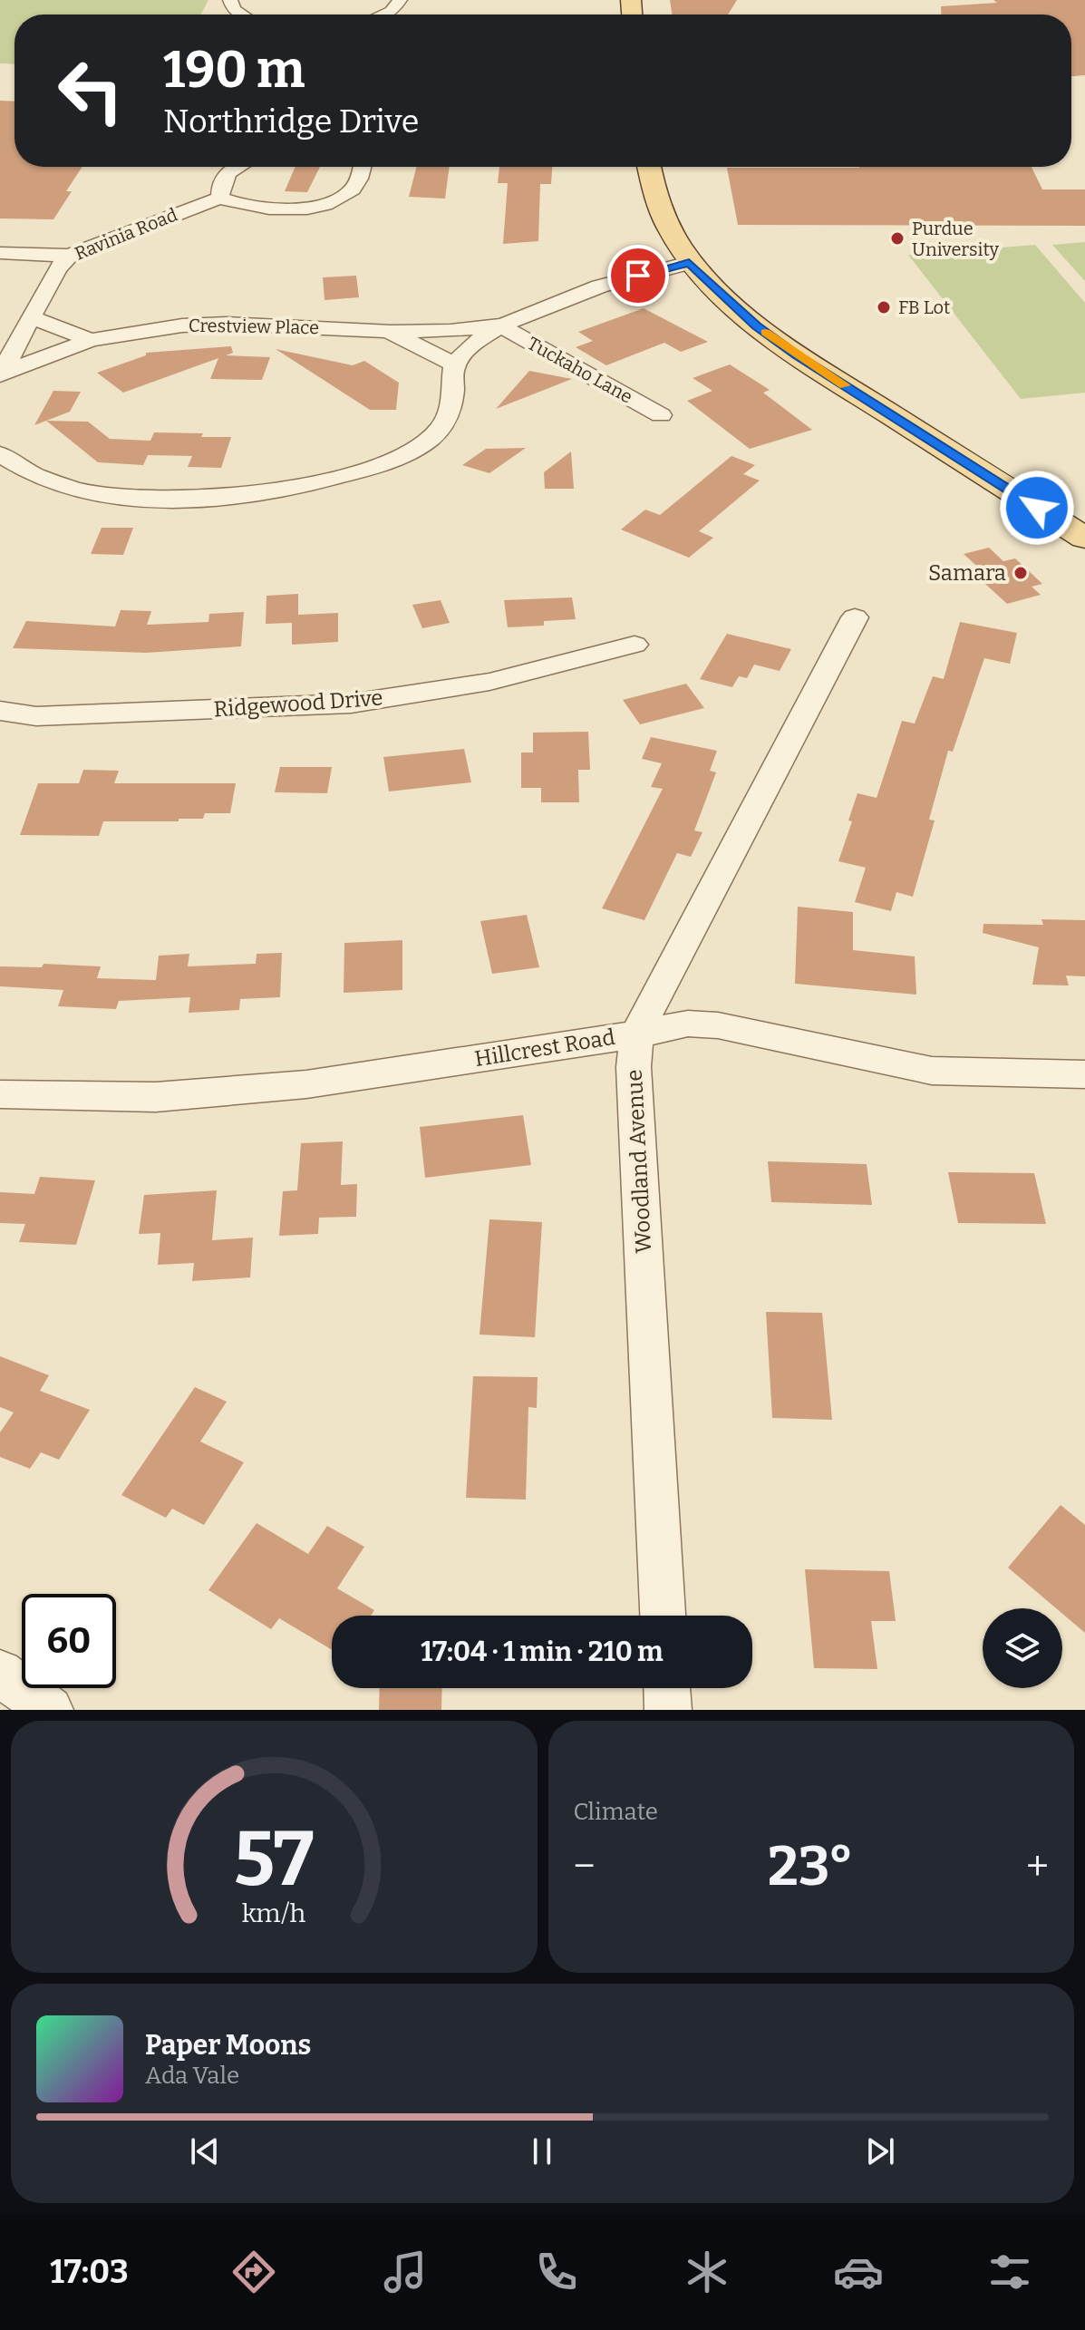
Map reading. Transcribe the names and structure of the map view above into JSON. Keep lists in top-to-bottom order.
{
  "streets": {
    "street": [
      "Ravinia Road",
      "Crestview Place",
      "Tuckaho Lane",
      "Ridgewood Drive",
      "Hillcrest Road",
      "Woodland Avenue"
    ]
  },
  "crossings": [
    ["Ravinia Road", "Crestview Place"],
    ["Hillcrest Road", "Woodland Avenue"]
  ],
  "places": ["Purdue University", "FB Lot", "Samara"],
  "page": {
    "turn": ["190 m", "Northridge Drive"],
    "limit": "60",
    "trip": "17:04 · 1 min · 210 m",
    "tile": "Climate",
    "heat": ["−", "23°", "+"],
    "song": ["Paper Moons", "Ada Vale"],
    "tabs": "17:03",
    "gauge": ["57", "km/h"]
  }
}
